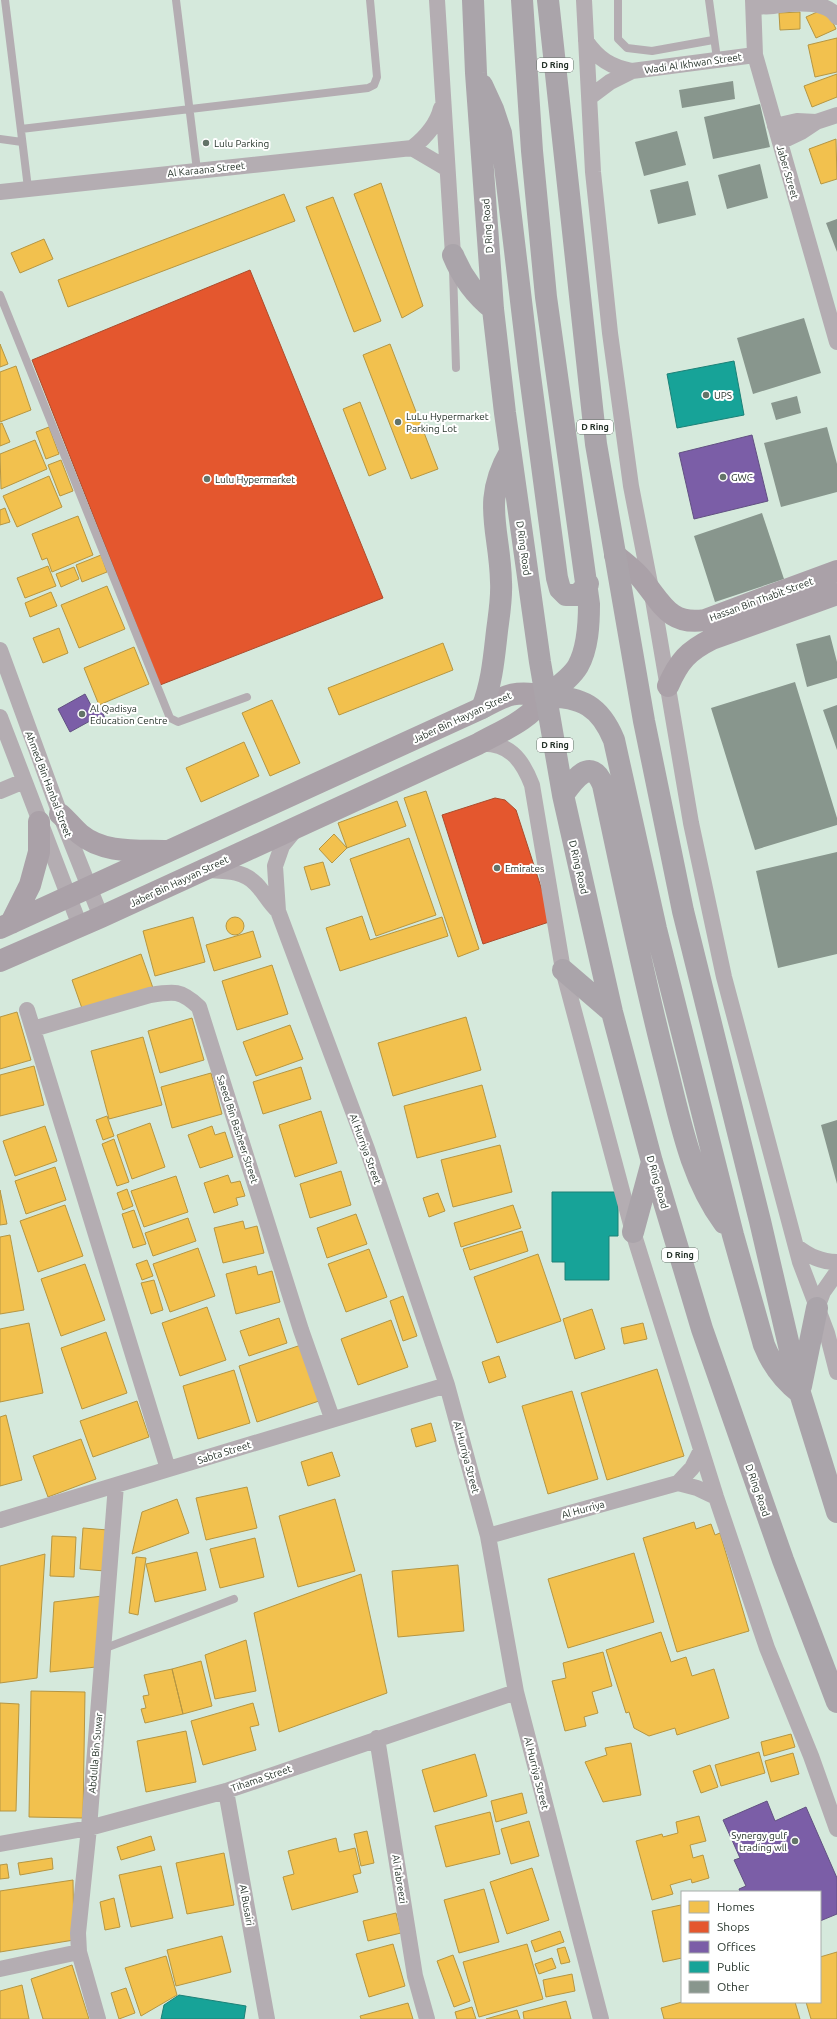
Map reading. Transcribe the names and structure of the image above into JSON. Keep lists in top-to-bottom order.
{
  "streets": {
    "main road": ["D Ring", "D Ring Road"],
    "street": [
      "Wadi Al Ikhwan Street",
      "Al Karaana Street",
      "Jaber Street",
      "Hassan Bin Thabit Street",
      "Jaber Bin Hayyan Street",
      "Ahmed Bin Hanbal Street",
      "Saeed Bin Basheer Street",
      "Al Hurriya Street",
      "Sabta Street",
      "Al Hurriya",
      "Abdulla Bin Suwar",
      "Tihama Street",
      "Al Tabreezi",
      "Al Busairi"
    ]
  },
  "crossings": [
    ["Wadi Al Ikhwan Street", "Jaber Street"],
    ["D Ring", "Hassan Bin Thabit Street"],
    ["D Ring Road", "Jaber Bin Hayyan Street"],
    ["Jaber Bin Hayyan Street", "Ahmed Bin Hanbal Street"],
    ["Jaber Bin Hayyan Street", "Al Hurriya Street"],
    ["Saeed Bin Basheer Street", "Sabta Street"],
    ["Al Hurriya Street", "Sabta Street"],
    ["Al Hurriya Street", "Al Hurriya"],
    ["Al Hurriya Street", "Tihama Street"],
    ["Sabta Street", "Abdulla Bin Suwar"],
    ["Abdulla Bin Suwar", "Tihama Street"],
    ["Tihama Street", "Al Tabreezi"],
    ["Tihama Street", "Al Busairi"]
  ],
  "places": [
    "Lulu Parking",
    "UPS",
    "LuLu Hypermarket Parking Lot",
    "GWC",
    "Lulu Hypermarket",
    "Al Qadisya Education Centre",
    "Emirates",
    "Synergy gulf trading wll"
  ],
  "legend": [
    "Homes",
    "Shops",
    "Offices",
    "Public",
    "Other"
  ]
}
